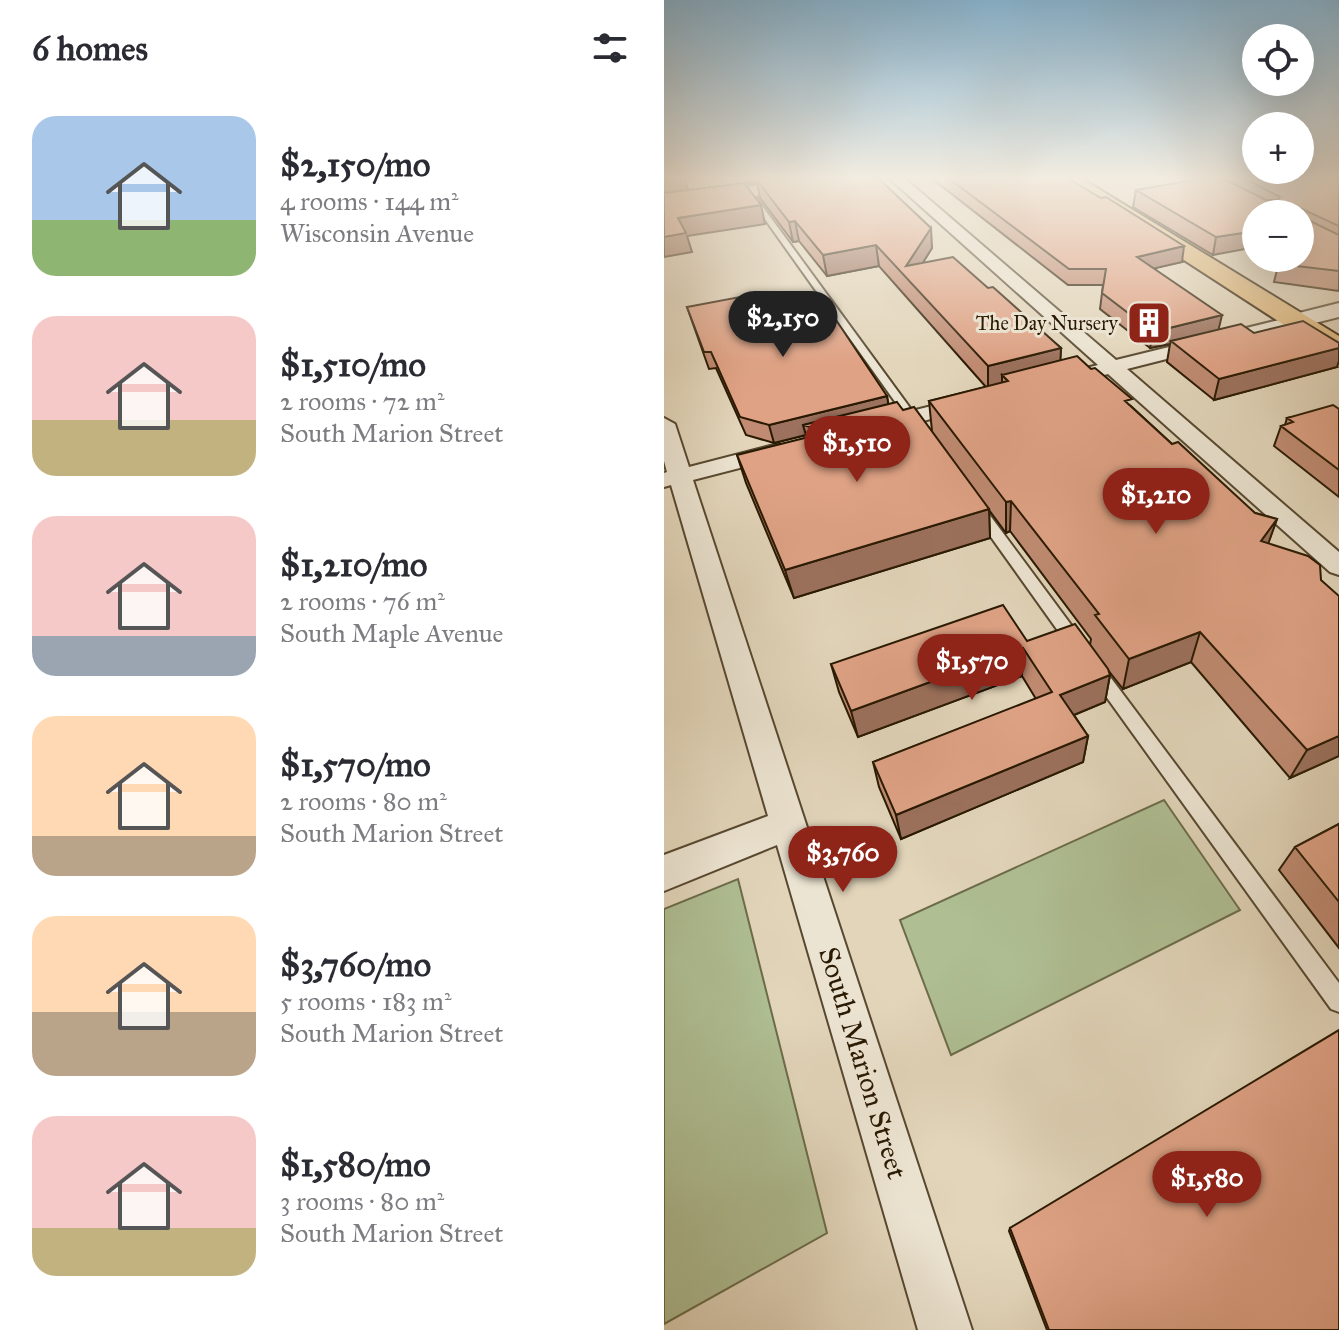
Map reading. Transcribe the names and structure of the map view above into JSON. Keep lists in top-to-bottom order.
{
  "streets": {
    "street": ["South Marion Street"]
  },
  "places": {
    "building": ["The Day Nursery"]
  },
  "page": {
    "heading": "6 homes",
    "map_buttons": ["+", "−"],
    "list": [
      {
        "name": "$2,150/mo",
        "note": "4 rooms · 144 m² · Wisconsin Avenue"
      },
      {
        "name": "$1,510/mo",
        "note": "2 rooms · 72 m² · South Marion Street"
      },
      {
        "name": "$1,210/mo",
        "note": "2 rooms · 76 m² · South Maple Avenue"
      },
      {
        "name": "$1,570/mo",
        "note": "2 rooms · 80 m² · South Marion Street"
      },
      {
        "name": "$3,760/mo",
        "note": "5 rooms · 183 m² · South Marion Street"
      },
      {
        "name": "$1,580/mo",
        "note": "3 rooms · 80 m² · South Marion Street"
      }
    ],
    "price": [
      "$2,150",
      "$1,510",
      "$1,210",
      "$1,570",
      "$3,760",
      "$1,580"
    ]
  }
}
